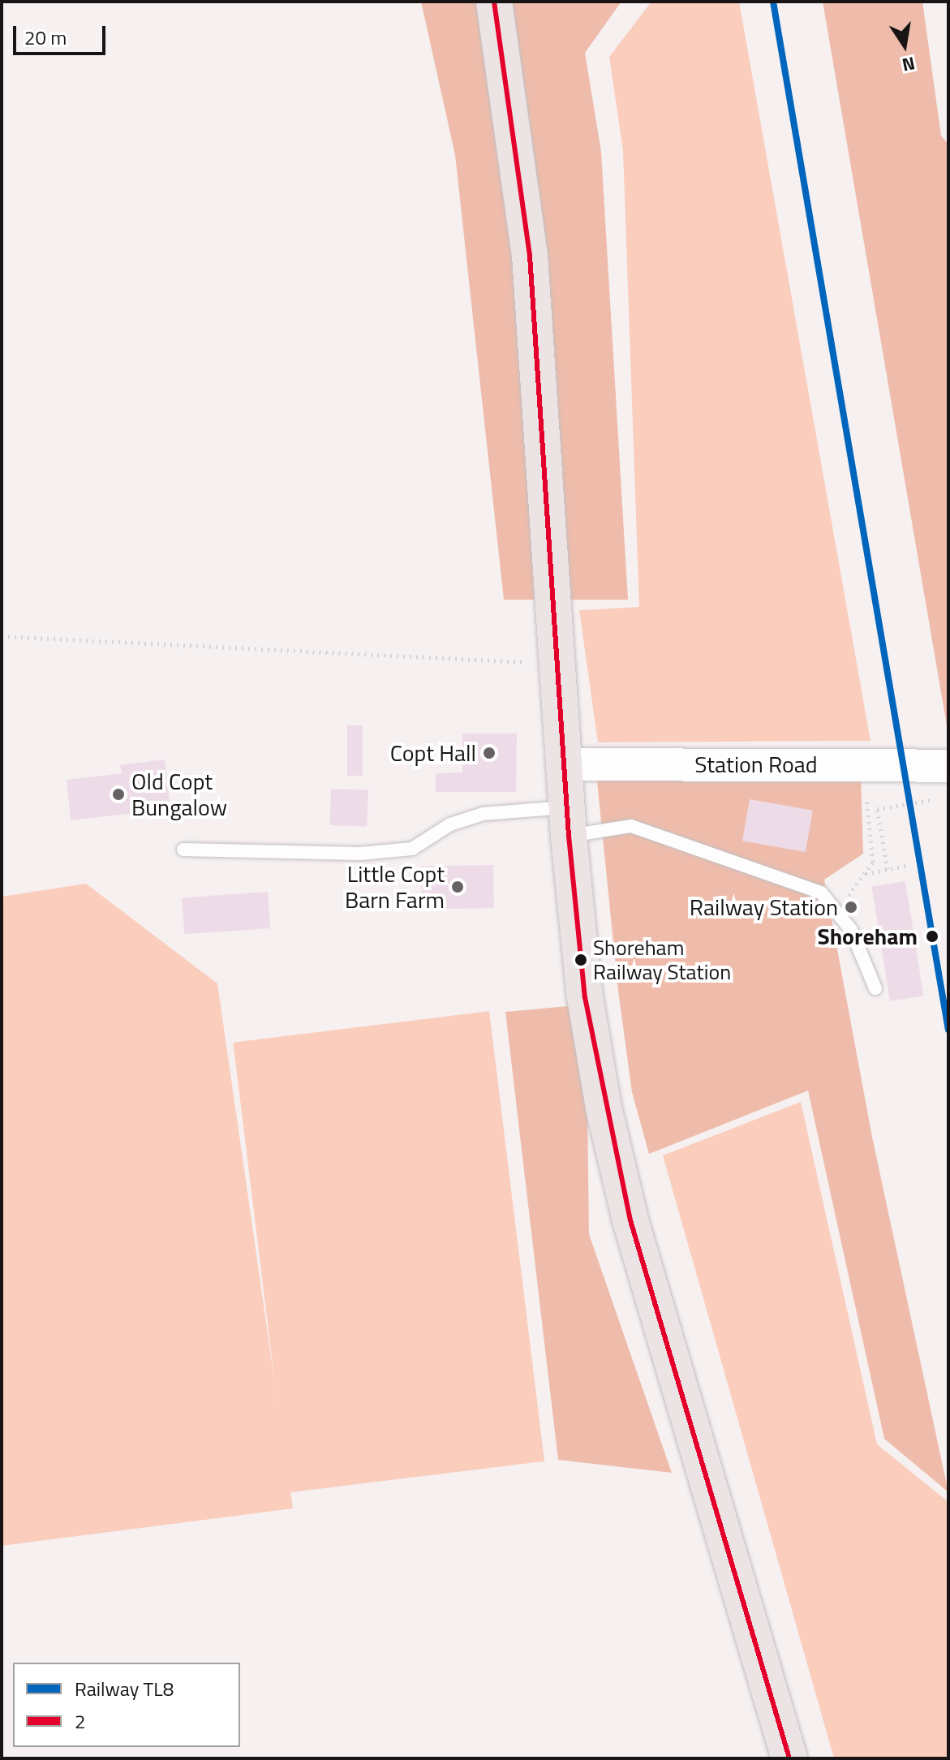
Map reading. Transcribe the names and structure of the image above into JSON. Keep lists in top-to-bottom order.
{
  "streets": {
    "street": ["Station Road"]
  },
  "places": [
    "Copt Hall",
    "Old Copt Bungalow",
    "Little Copt Barn Farm",
    "Railway Station",
    "Shoreham",
    "Shoreham Railway Station"
  ],
  "lines": ["rail line TL8", "transit line 2"],
  "legend": ["Railway TL8", "2"],
  "scale_bar": "20 m",
  "north": "bottom"
}
